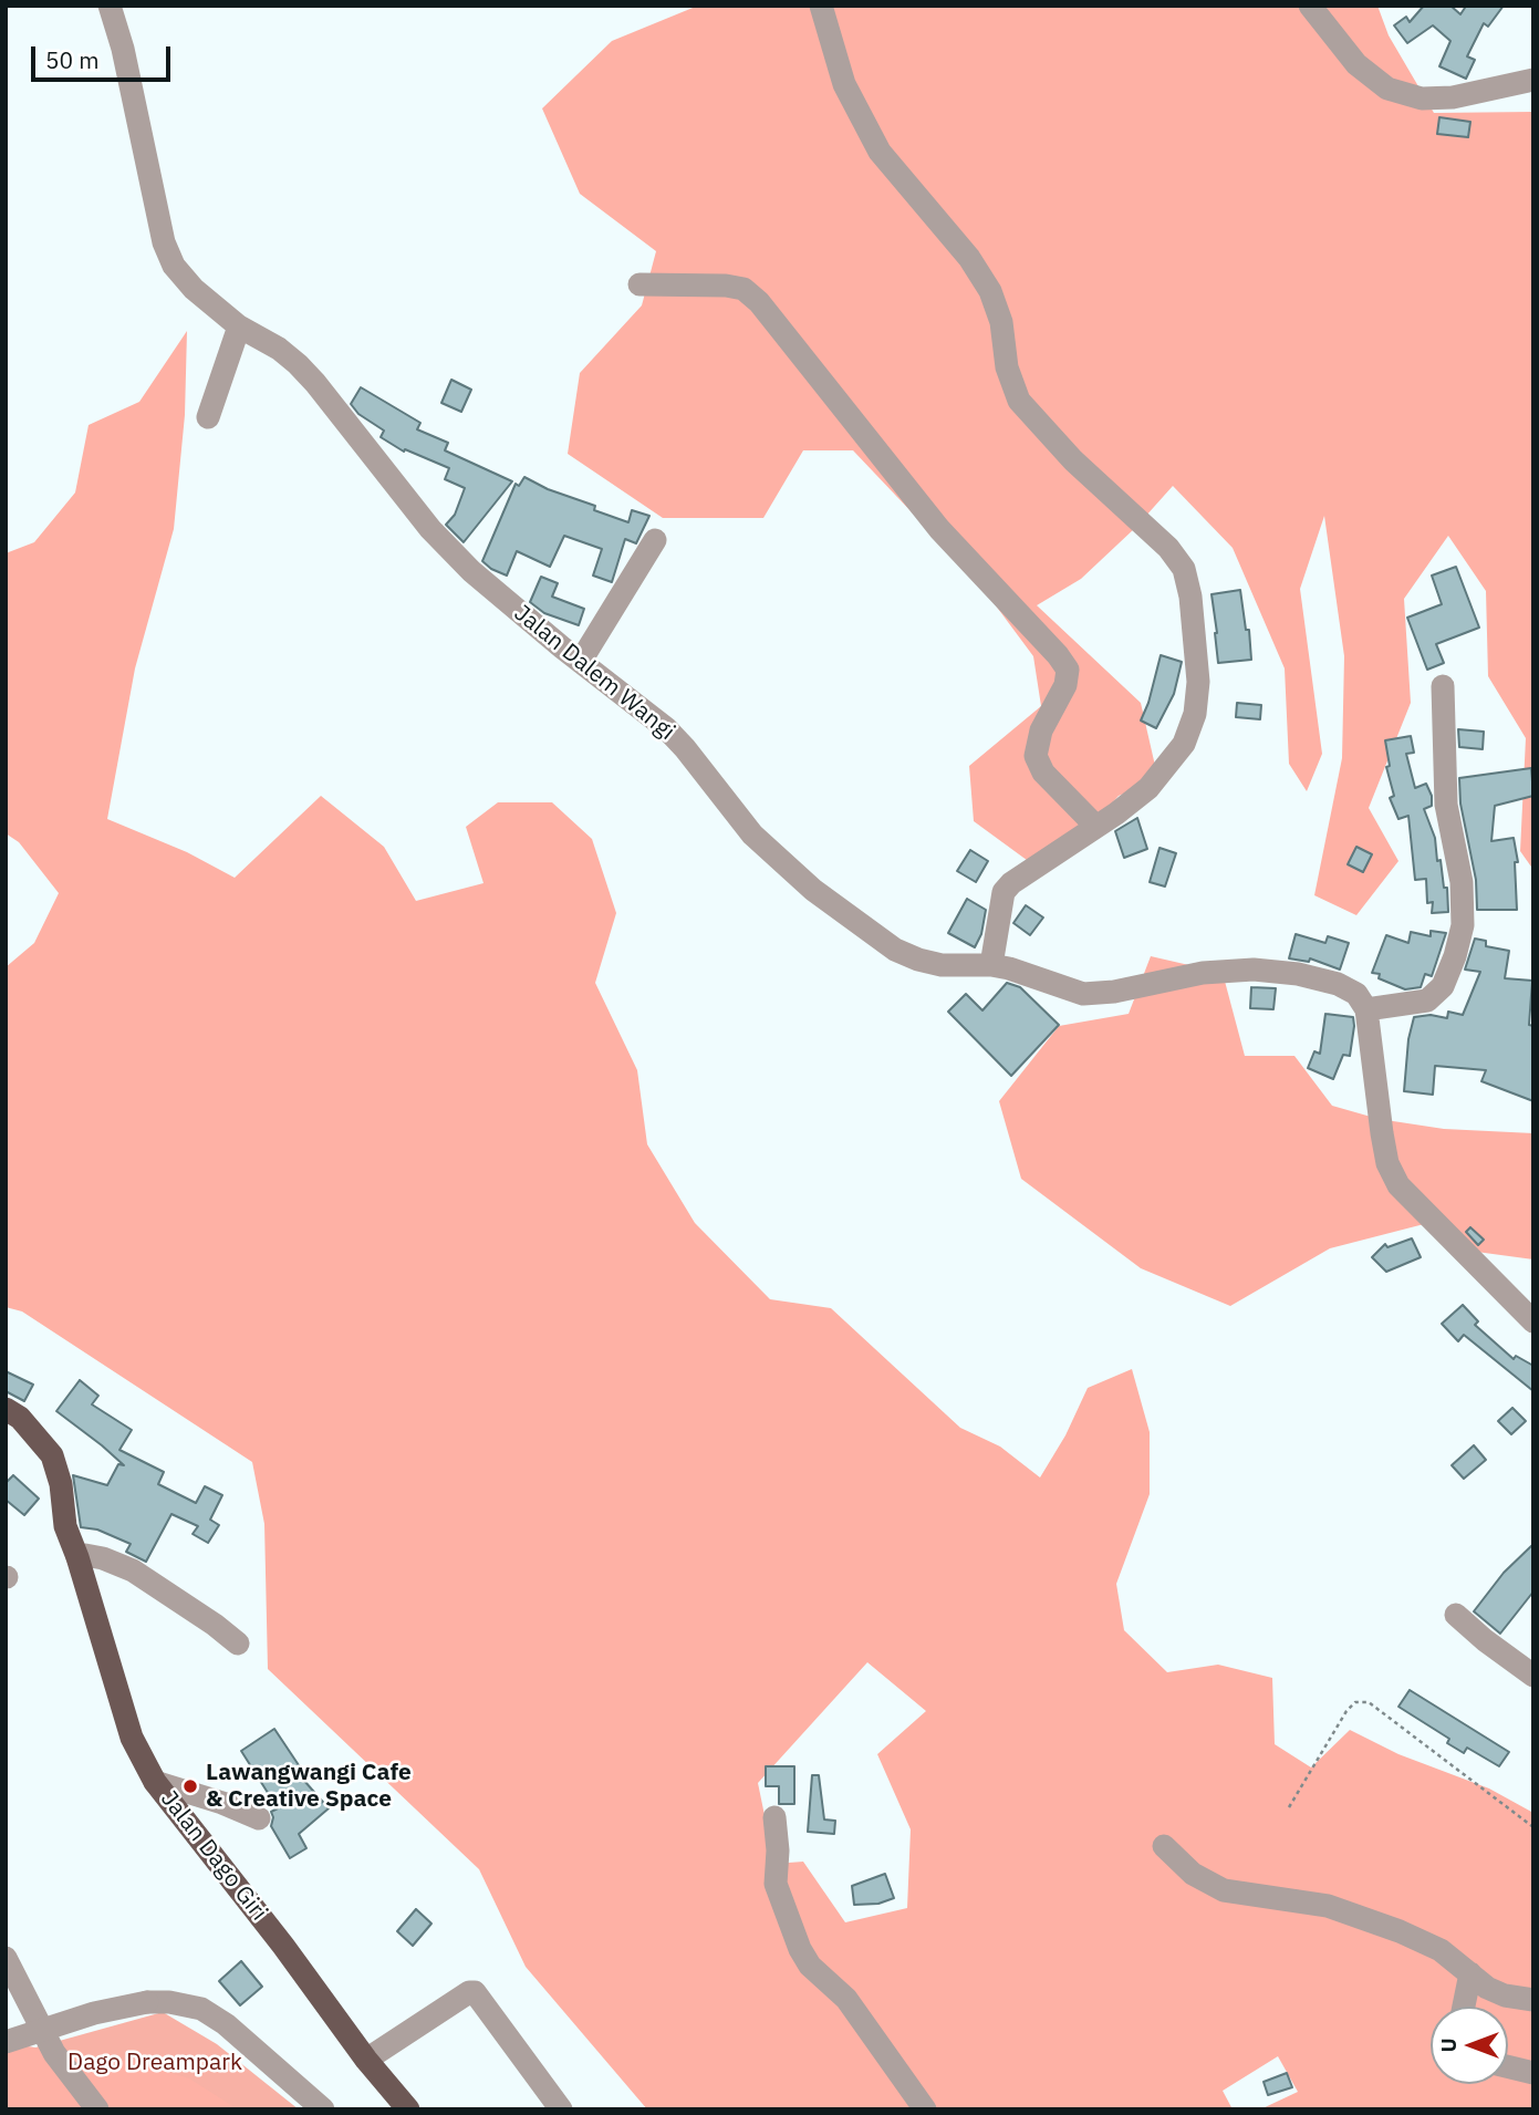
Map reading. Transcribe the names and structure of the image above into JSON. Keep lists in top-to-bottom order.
{
  "streets": {
    "main road": ["Jalan Dago Giri"],
    "street": ["Jalan Dalem Wangi"]
  },
  "parks": ["Dago Dreampark"],
  "places": ["Lawangwangi Cafe & Creative Space"],
  "scale_bar": "50 m",
  "north": "left"
}
